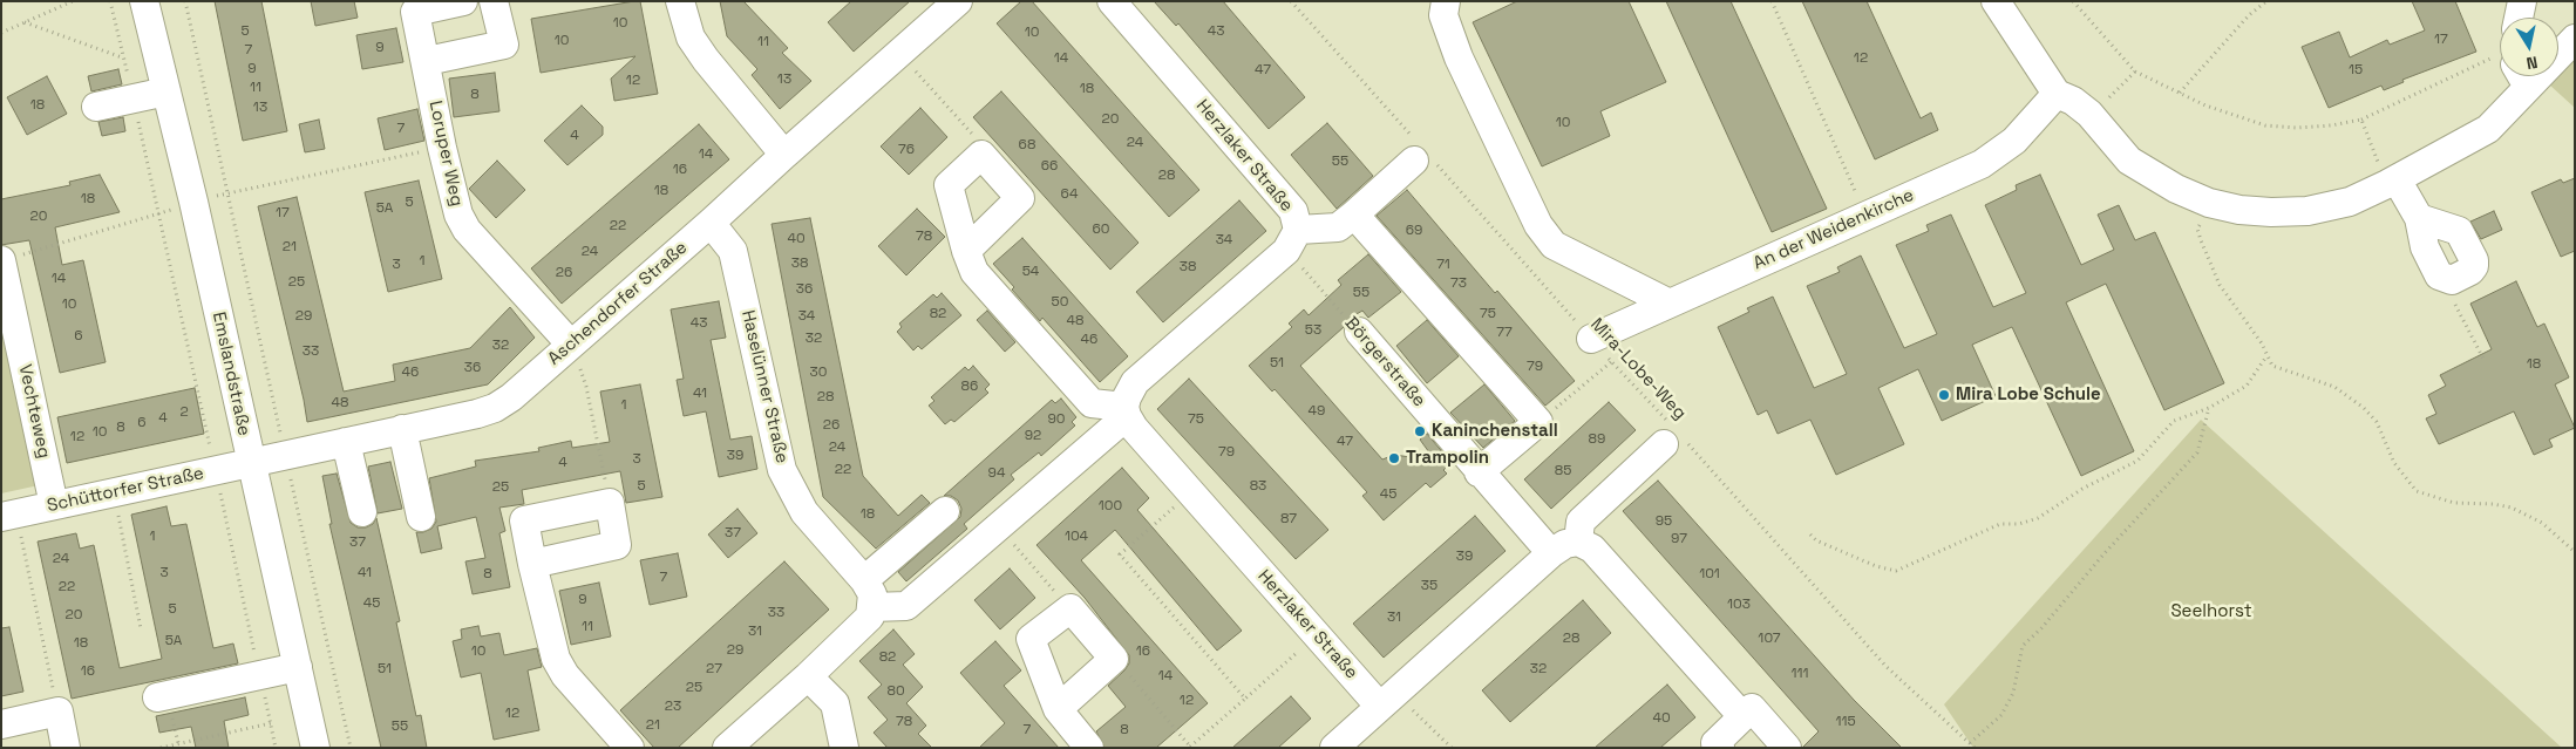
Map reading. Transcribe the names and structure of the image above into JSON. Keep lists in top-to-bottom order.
{
  "streets": {
    "street": [
      "Loruper Weg",
      "Herzlaker Straße",
      "An der Weidenkirche",
      "Aschendorfer Straße",
      "Börgerstraße",
      "Emslandstraße",
      "Haselünner Straße",
      "Vechteweg",
      "Schüttorfer Straße"
    ],
    "path": ["Mira-Lobe-Weg"]
  },
  "crossings": [
    ["Loruper Weg", "Aschendorfer Straße"],
    ["Herzlaker Straße", "Börgerstraße"],
    ["An der Weidenkirche", "Mira-Lobe-Weg"],
    ["Aschendorfer Straße", "Emslandstraße"],
    ["Aschendorfer Straße", "Haselünner Straße"],
    ["Aschendorfer Straße", "Schüttorfer Straße"],
    ["Emslandstraße", "Schüttorfer Straße"],
    ["Vechteweg", "Schüttorfer Straße"]
  ],
  "parks": ["Seelhorst"],
  "places": ["Mira Lobe Schule", "Kaninchenstall", "Trampolin"],
  "house_numbers": [
    "10",
    "5",
    "43",
    "10",
    "17",
    "10",
    "11",
    "9",
    "7",
    "14",
    "12",
    "9",
    "47",
    "15",
    "13",
    "12",
    "11",
    "18",
    "8",
    "18",
    "13",
    "20",
    "10",
    "7",
    "4",
    "24",
    "68",
    "76",
    "14",
    "55",
    "66",
    "16",
    "28",
    "18",
    "64",
    "18",
    "5",
    "5A",
    "17",
    "20",
    "22",
    "60",
    "69",
    "78",
    "40",
    "34",
    "21",
    "24",
    "1",
    "38",
    "3",
    "71",
    "38",
    "54",
    "26",
    "14",
    "25",
    "73",
    "36",
    "55",
    "50",
    "10",
    "82",
    "75",
    "29",
    "34",
    "48",
    "43",
    "53",
    "77",
    "6",
    "32",
    "46",
    "32",
    "33",
    "51",
    "18",
    "79",
    "36",
    "46",
    "30",
    "86",
    "41",
    "28",
    "48",
    "1",
    "49",
    "2",
    "4",
    "90",
    "75",
    "6",
    "26",
    "8",
    "10",
    "92",
    "12",
    "89",
    "47",
    "24",
    "79",
    "39",
    "3",
    "4",
    "22",
    "85",
    "94",
    "5",
    "83",
    "25",
    "45",
    "100",
    "18",
    "87",
    "95",
    "37",
    "1",
    "104",
    "97",
    "37",
    "39",
    "24",
    "3",
    "41",
    "8",
    "101",
    "7",
    "35",
    "22",
    "9",
    "45",
    "103",
    "5",
    "33",
    "20",
    "31",
    "11",
    "31",
    "28",
    "107",
    "5A",
    "18",
    "29",
    "10",
    "16",
    "82",
    "51",
    "27",
    "32",
    "16",
    "111",
    "14",
    "25",
    "80",
    "12",
    "23",
    "12",
    "40",
    "78",
    "115",
    "21",
    "55",
    "7",
    "8"
  ],
  "north": "bottom"
}
